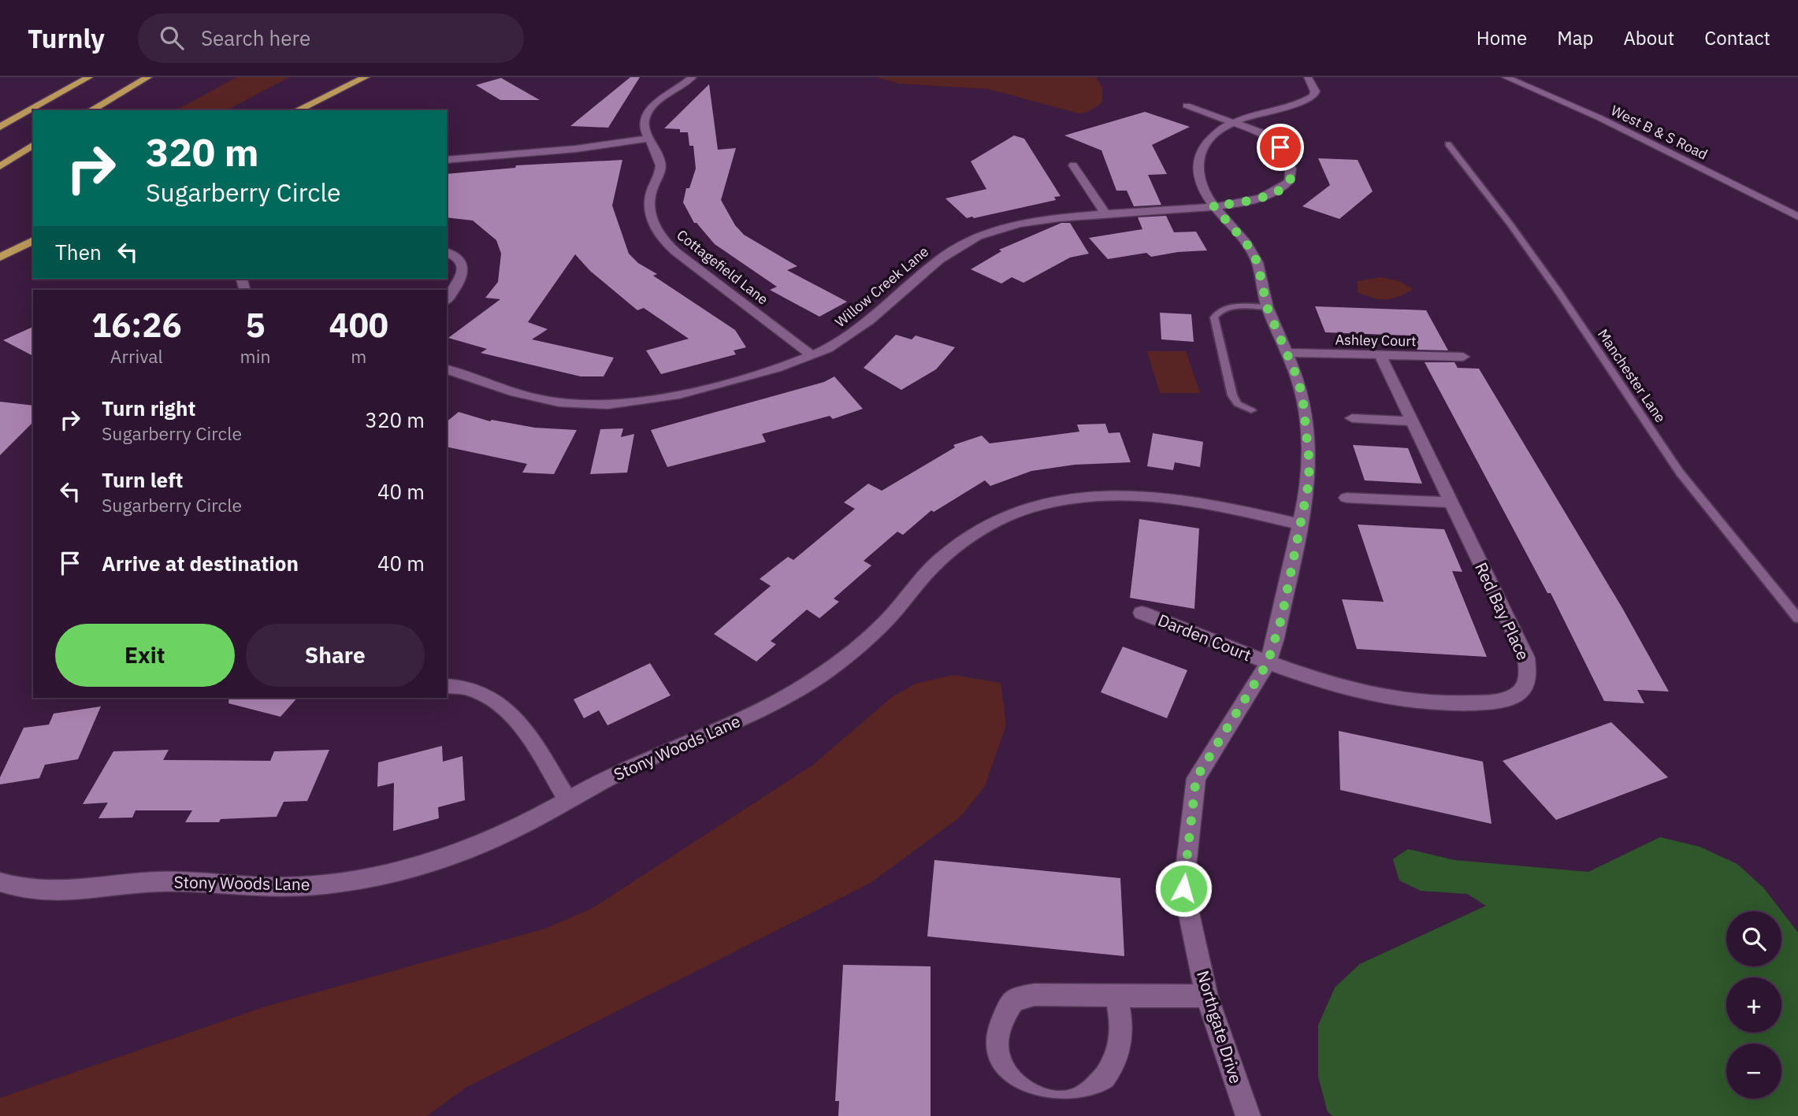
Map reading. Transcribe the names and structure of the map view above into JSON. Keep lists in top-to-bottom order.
{
  "streets": {
    "street": [
      "West B & S Road",
      "Cottagefield Lane",
      "Willow Creek Lane",
      "Ashley Court",
      "Red Bay Place",
      "Darden Court",
      "Stony Woods Lane",
      "Northgate Drive"
    ],
    "lane": ["Manchester Lane"]
  },
  "crossings": [
    ["Cottagefield Lane", "Willow Creek Lane"],
    ["Willow Creek Lane", "Northgate Drive"],
    ["Ashley Court", "Red Bay Place"],
    ["Ashley Court", "Northgate Drive"],
    ["Red Bay Place", "Darden Court"],
    ["Red Bay Place", "Northgate Drive"],
    ["Darden Court", "Northgate Drive"],
    ["Stony Woods Lane", "Northgate Drive"]
  ],
  "page": {
    "header": "Turnly",
    "search": "Search here",
    "nav": [
      "Home",
      "Map",
      "About",
      "Contact"
    ],
    "turn": ["320 m", "Sugarberry Circle"],
    "then": "Then",
    "eta": [
      "16:26",
      "Arrival",
      "5",
      "min",
      "400",
      "m"
    ],
    "list": [
      {
        "name": "Turn right",
        "note": "Sugarberry Circle",
        "value": "320 m"
      },
      {
        "name": "Turn left",
        "note": "Sugarberry Circle",
        "value": "40 m"
      },
      {
        "name": "Arrive at destination",
        "value": "40 m"
      }
    ],
    "buttons": ["Exit", "Share"],
    "map_buttons": ["+", "−"]
  }
}
